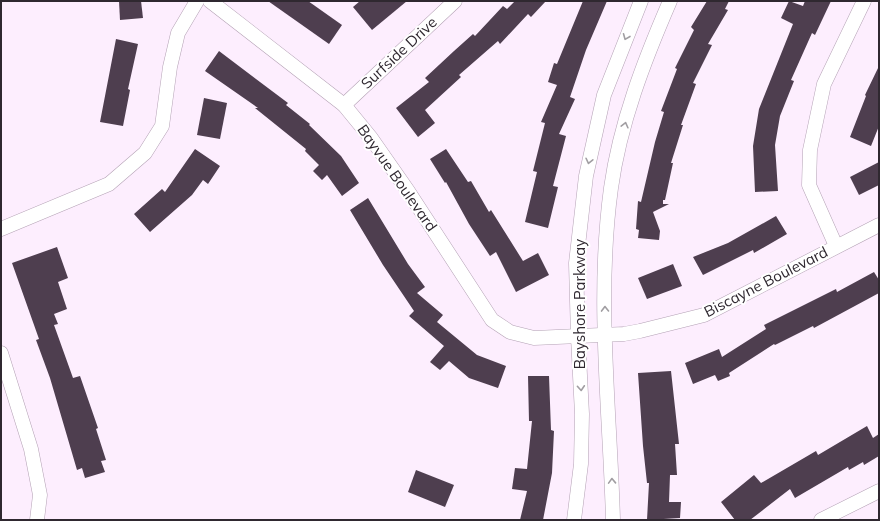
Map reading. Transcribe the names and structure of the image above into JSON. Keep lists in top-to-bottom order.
{
  "streets": {
    "street": [
      "Surfside Drive",
      "Bayvue Boulevard",
      "Biscayne Boulevard",
      "Bayshore Parkway"
    ]
  },
  "crossings": [
    ["Surfside Drive", "Bayvue Boulevard"],
    ["Bayvue Boulevard", "Biscayne Boulevard"],
    ["Bayvue Boulevard", "Bayshore Parkway"],
    ["Biscayne Boulevard", "Bayshore Parkway"]
  ]
}
